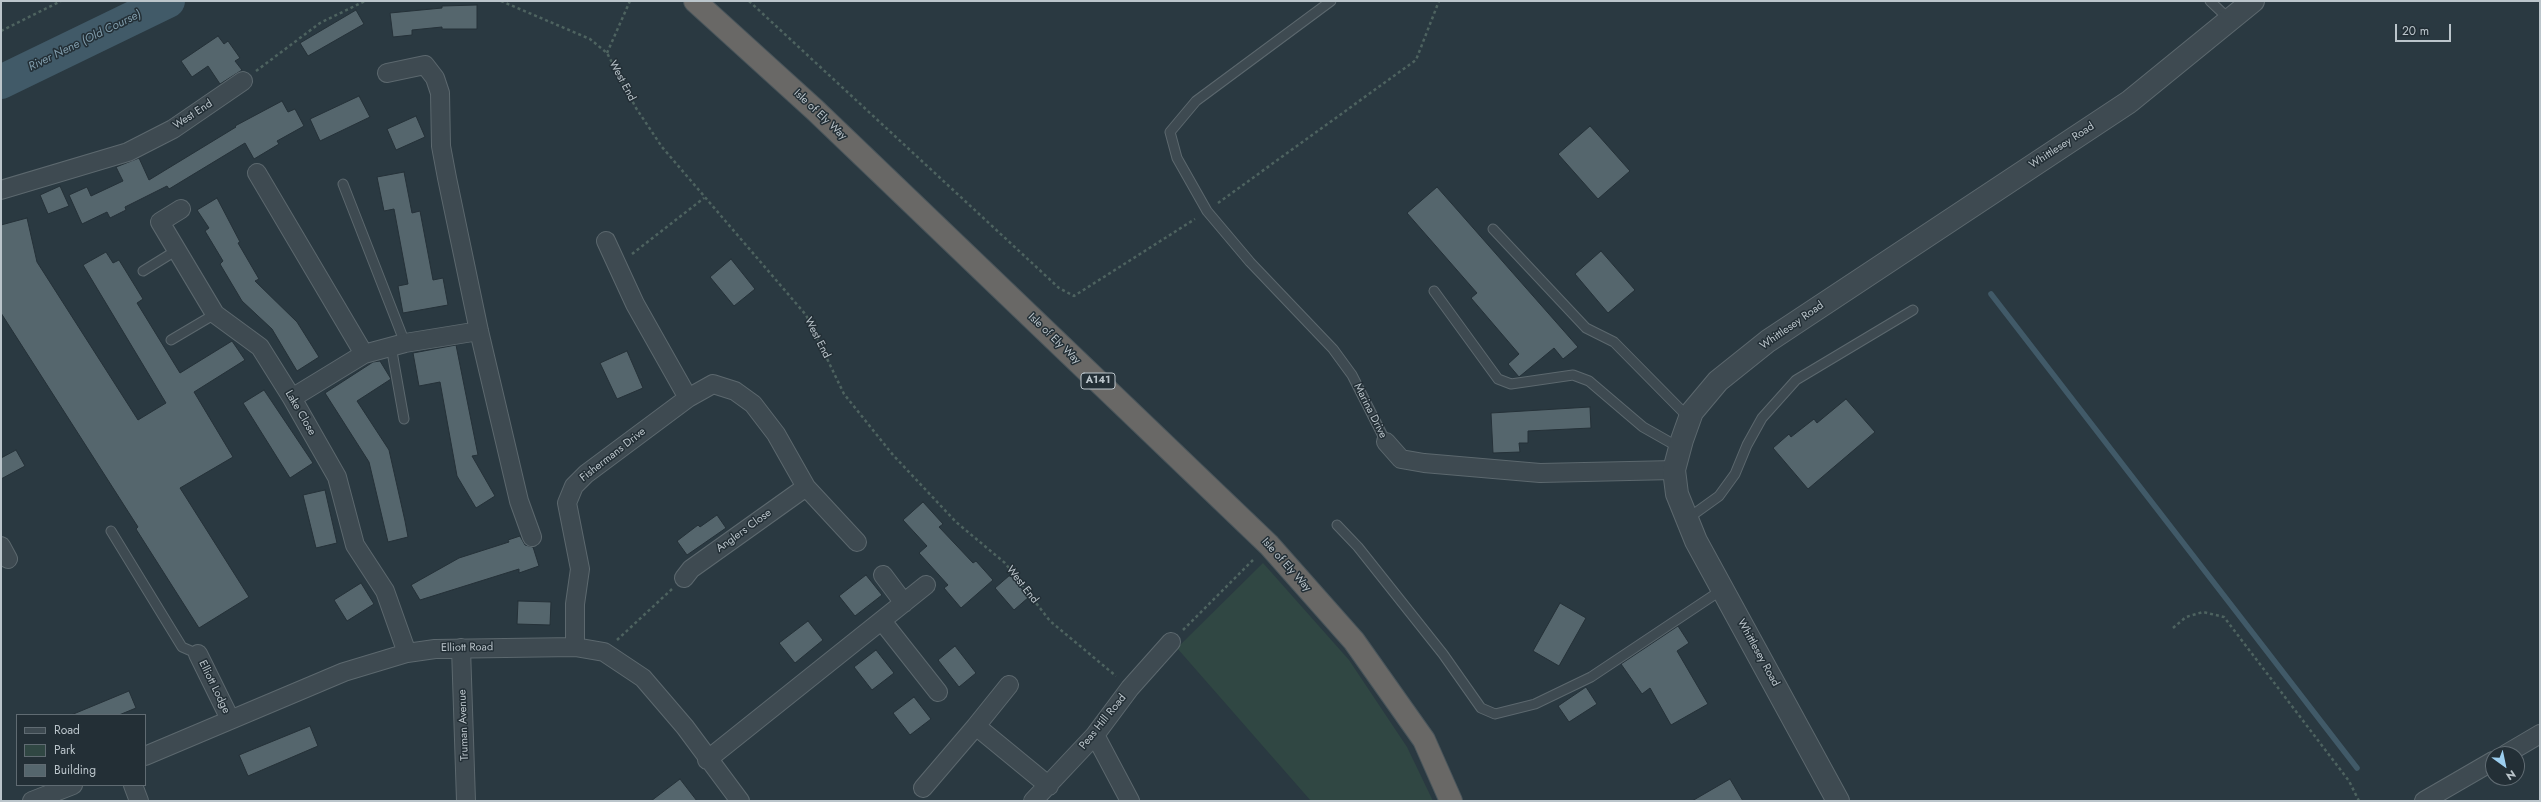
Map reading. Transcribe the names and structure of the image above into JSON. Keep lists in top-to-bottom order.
{
  "streets": {
    "highway": ["Isle of Ely Way", "A141"],
    "street": [
      "West End",
      "Whittlesey Road",
      "Marina Drive",
      "Lake Close",
      "Fishermans Drive",
      "Anglers Close",
      "Elliott Road",
      "Elliott Lodge",
      "Peas Hill Road",
      "Truman Avenue"
    ]
  },
  "crossings": [
    ["West End", "Peas Hill Road"],
    ["Whittlesey Road", "Marina Drive"],
    ["Lake Close", "Elliott Road"],
    ["Fishermans Drive", "Anglers Close"],
    ["Fishermans Drive", "Elliott Road"],
    ["Elliott Road", "Elliott Lodge"],
    ["Elliott Road", "Truman Avenue"]
  ],
  "water": ["River Nene (Old Course)"],
  "legend": ["Road", "Park", "Building"],
  "scale_bar": "20 m",
  "north": "bottom right"
}
